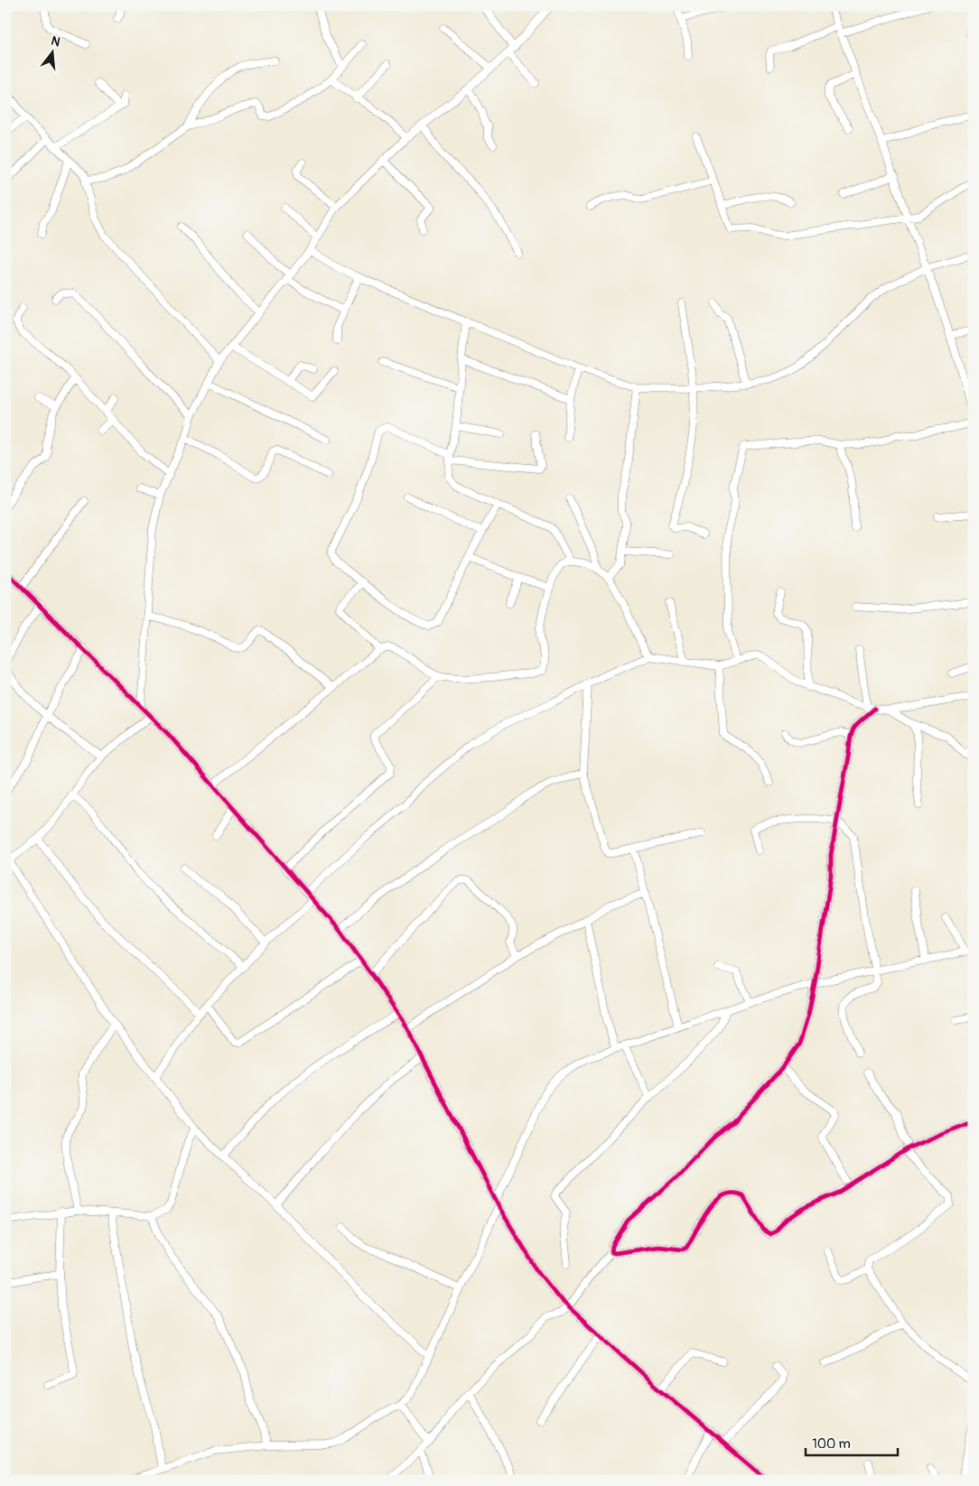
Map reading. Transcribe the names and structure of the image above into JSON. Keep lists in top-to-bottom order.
{
  "scale_bar": "100 m",
  "north": "top"
}
